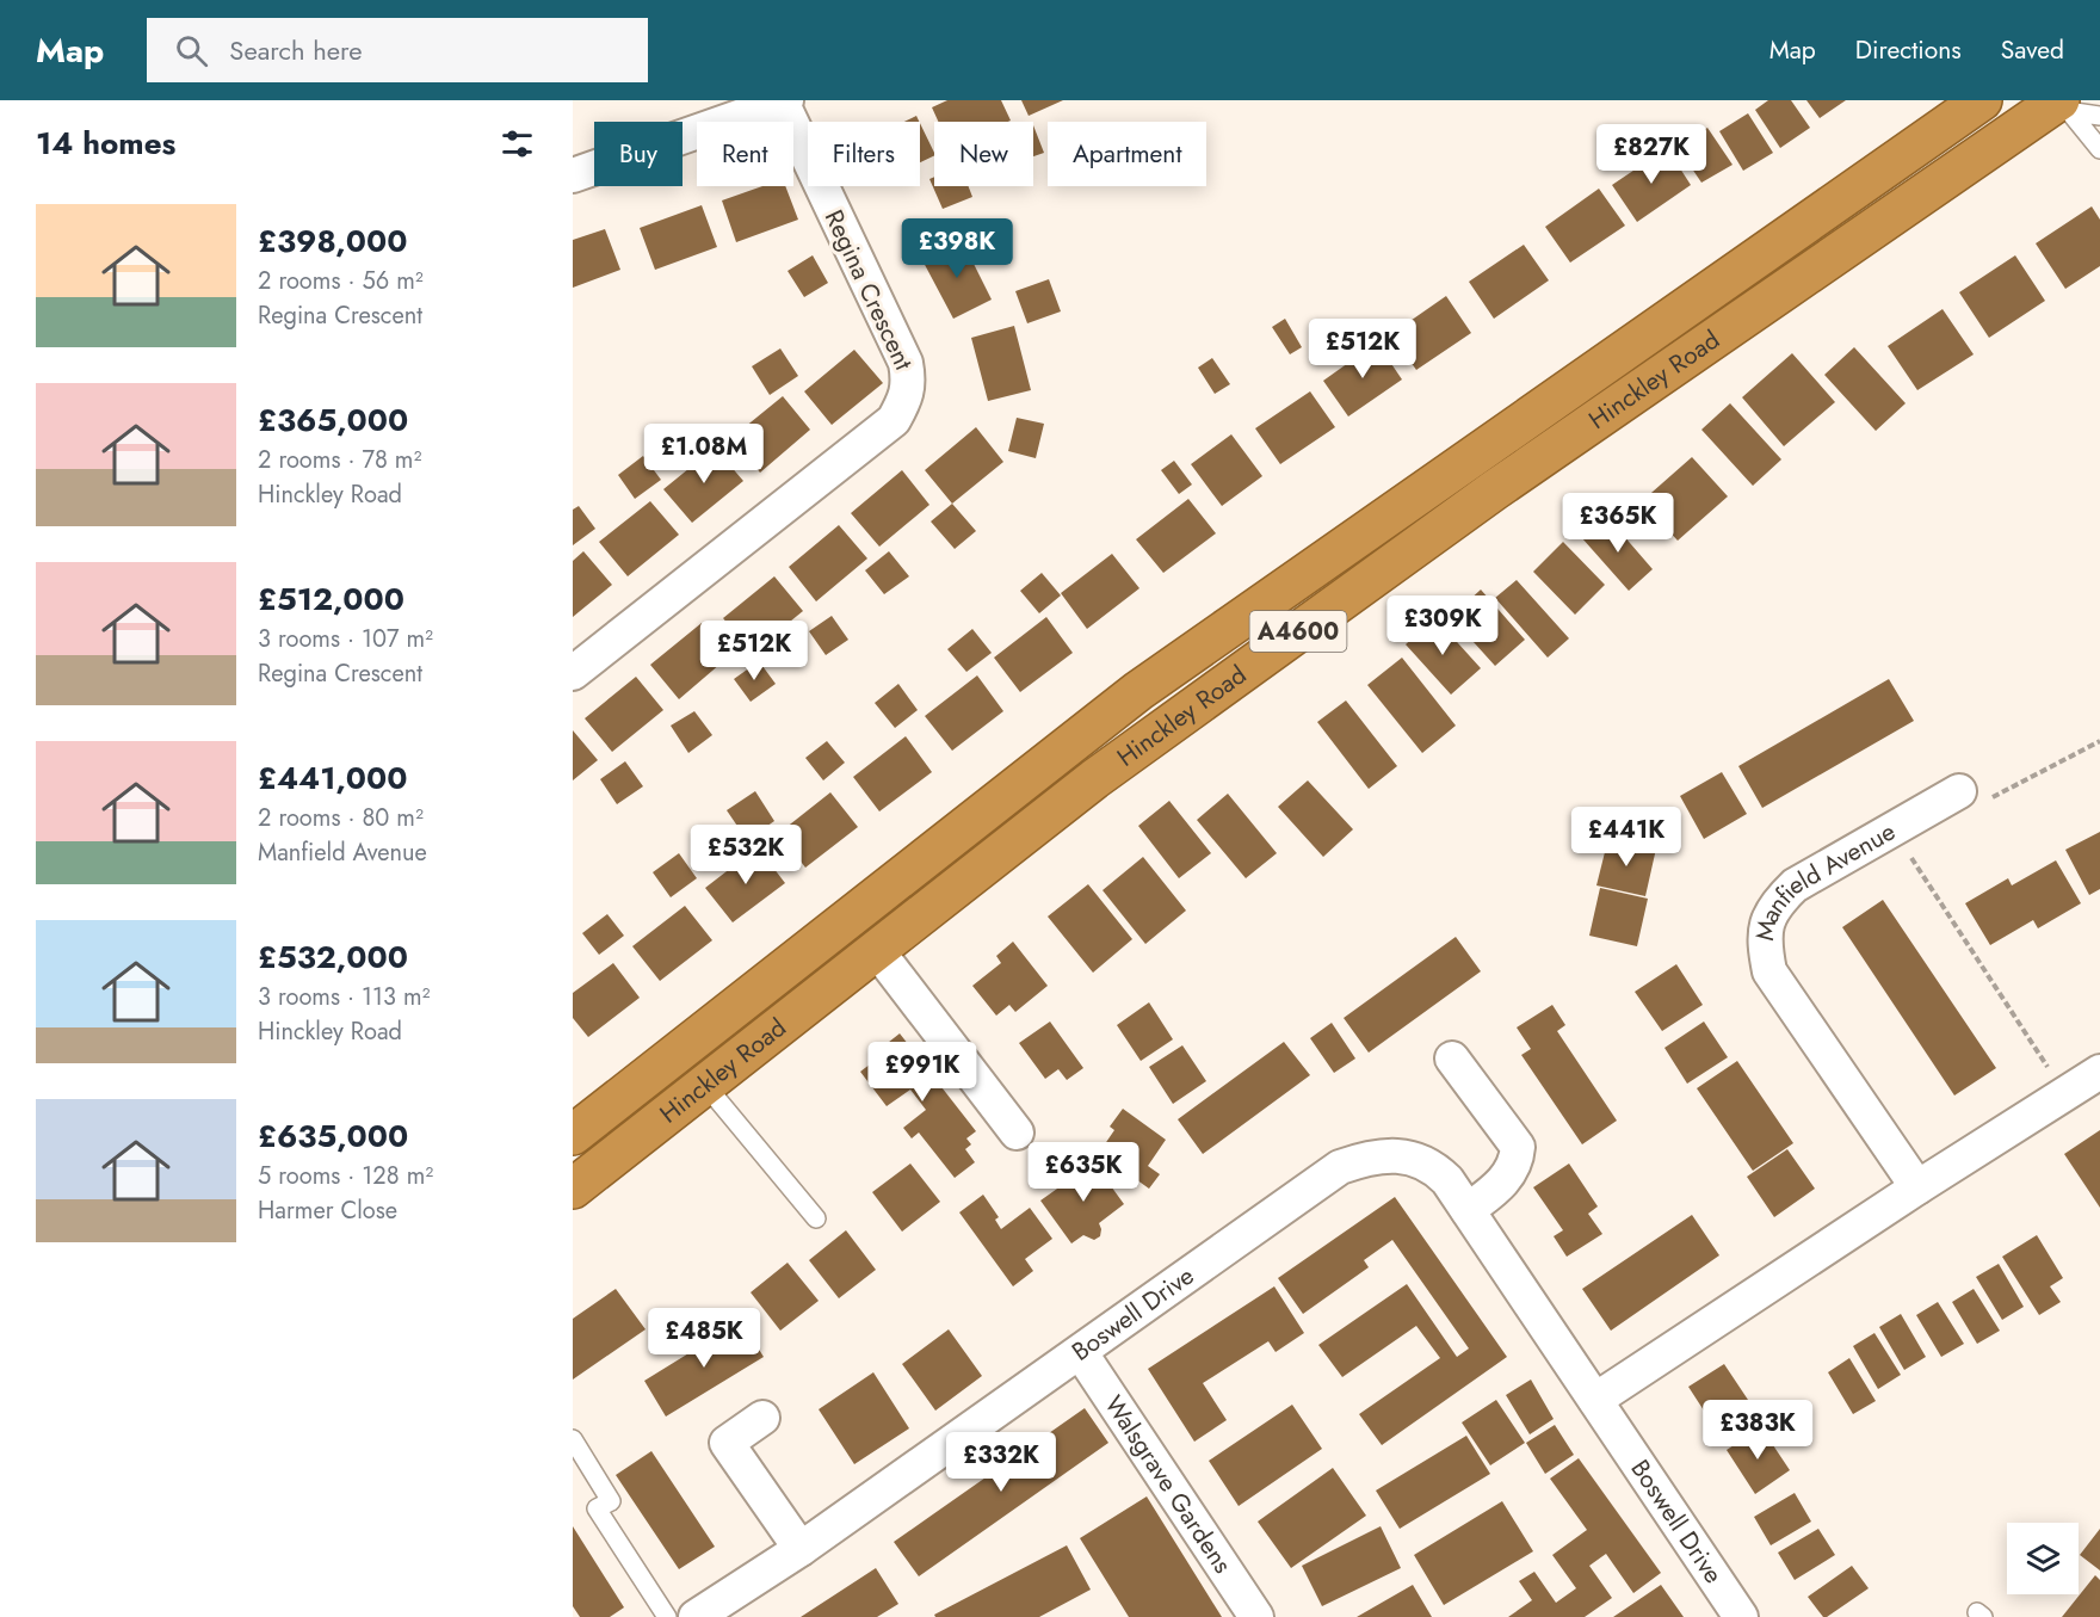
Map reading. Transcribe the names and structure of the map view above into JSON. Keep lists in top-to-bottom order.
{
  "streets": {
    "highway": ["Hinckley Road", "A4600"],
    "street": [
      "Regina Crescent",
      "Manfield Avenue",
      "Boswell Drive",
      "Walsgrave Gardens"
    ]
  },
  "crossings": [
    ["Boswell Drive", "Walsgrave Gardens"]
  ],
  "page": {
    "header": "Map",
    "search": "Search here",
    "nav": ["Map", "Directions", "Saved"],
    "heading": "14 homes",
    "chip": [
      "Buy",
      "Rent",
      "Filters",
      "New",
      "Apartment"
    ],
    "price": [
      "£827K",
      "£398K",
      "£512K",
      "£1.08M",
      "£365K",
      "£309K",
      "£512K",
      "£441K",
      "£532K",
      "£991K",
      "£635K",
      "£485K",
      "£383K",
      "£332K"
    ],
    "list": [
      {
        "name": "£398,000",
        "note": "2 rooms · 56 m² · Regina Crescent"
      },
      {
        "name": "£365,000",
        "note": "2 rooms · 78 m² · Hinckley Road"
      },
      {
        "name": "£512,000",
        "note": "3 rooms · 107 m² · Regina Crescent"
      },
      {
        "name": "£441,000",
        "note": "2 rooms · 80 m² · Manfield Avenue"
      },
      {
        "name": "£532,000",
        "note": "3 rooms · 113 m² · Hinckley Road"
      },
      {
        "name": "£635,000",
        "note": "5 rooms · 128 m² · Harmer Close"
      }
    ]
  }
}
